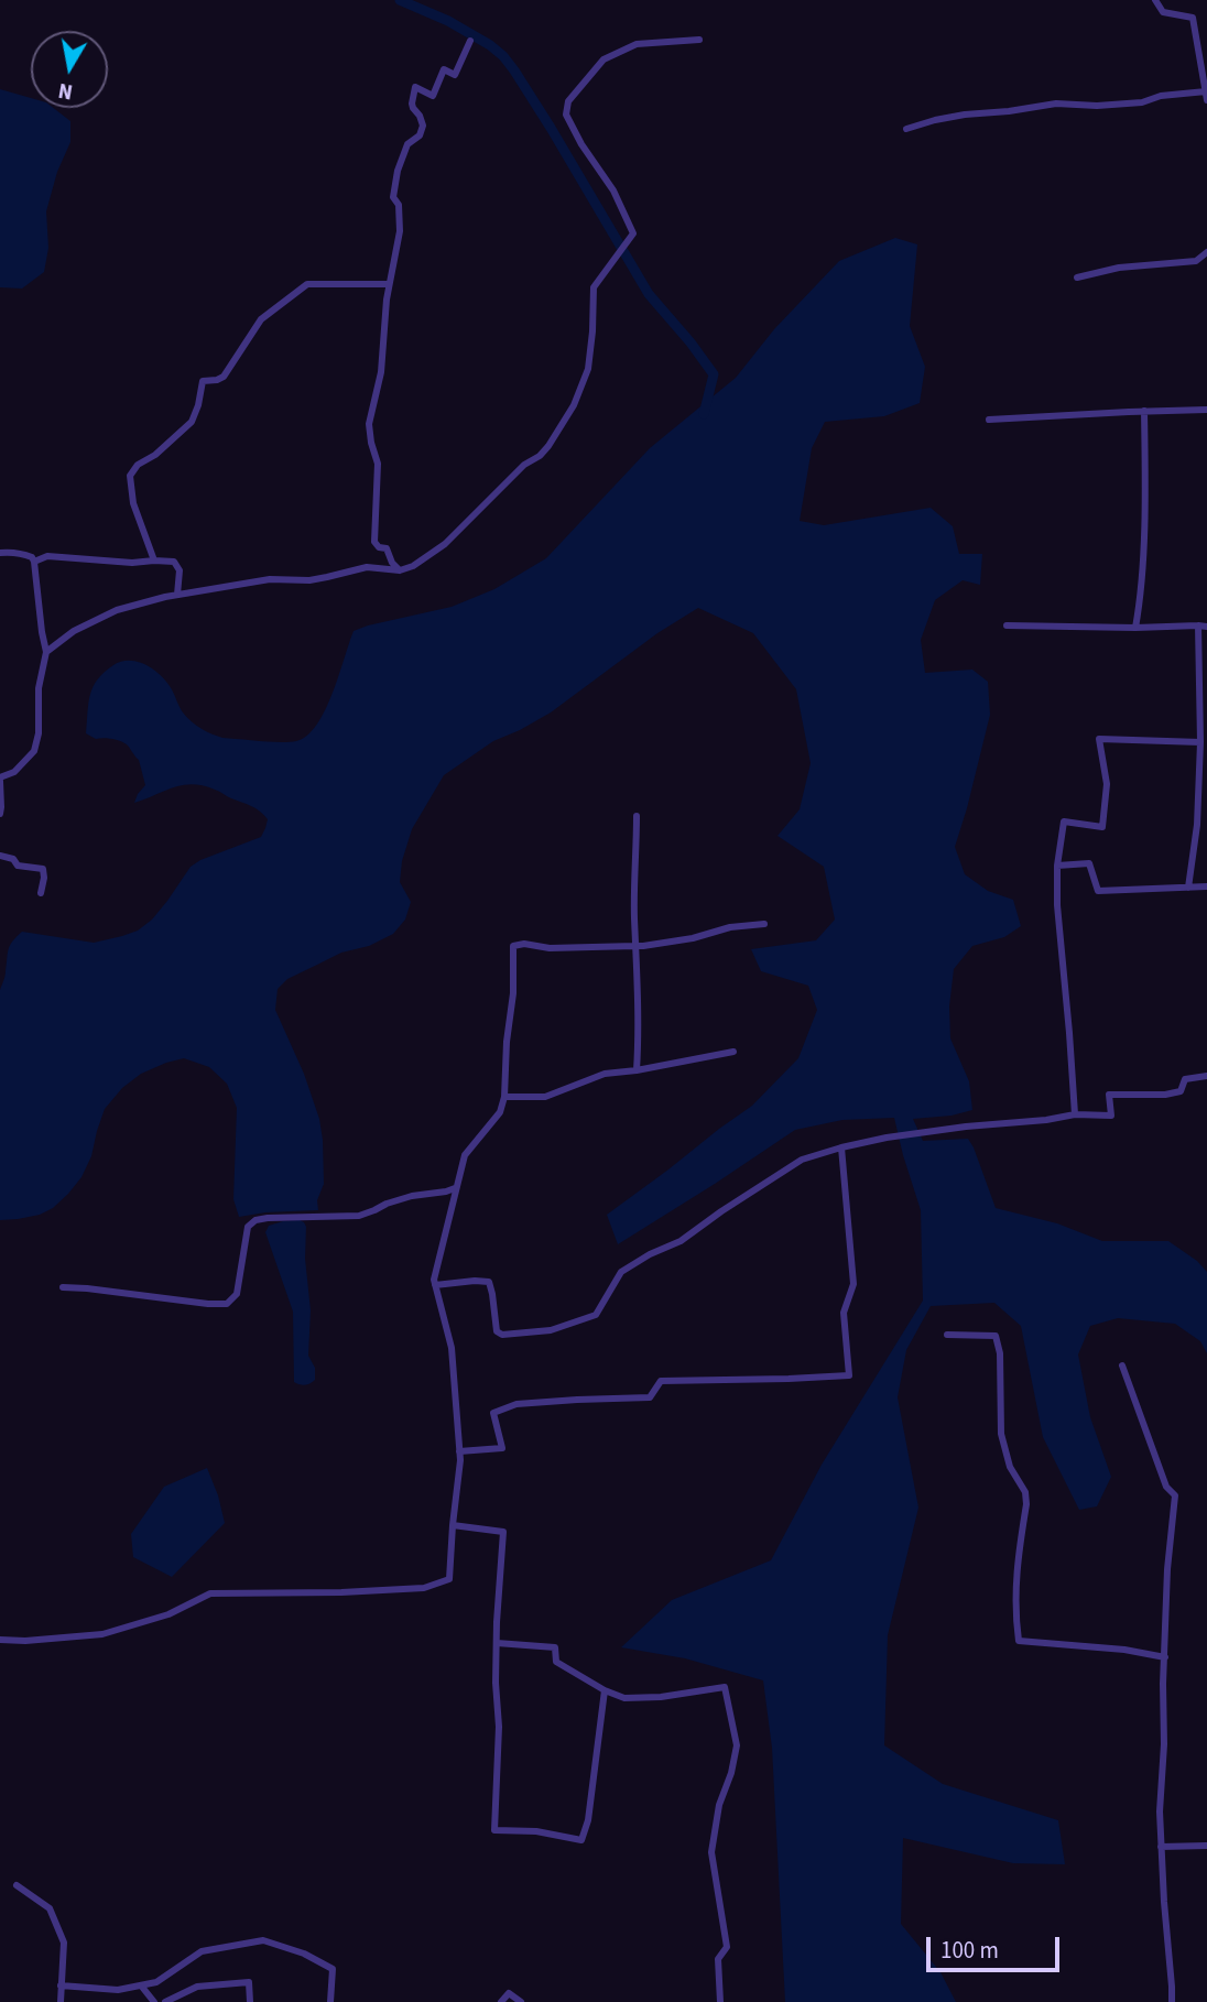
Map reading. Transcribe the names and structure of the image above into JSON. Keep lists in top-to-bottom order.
{
  "scale_bar": "100 m",
  "north": "bottom"
}
